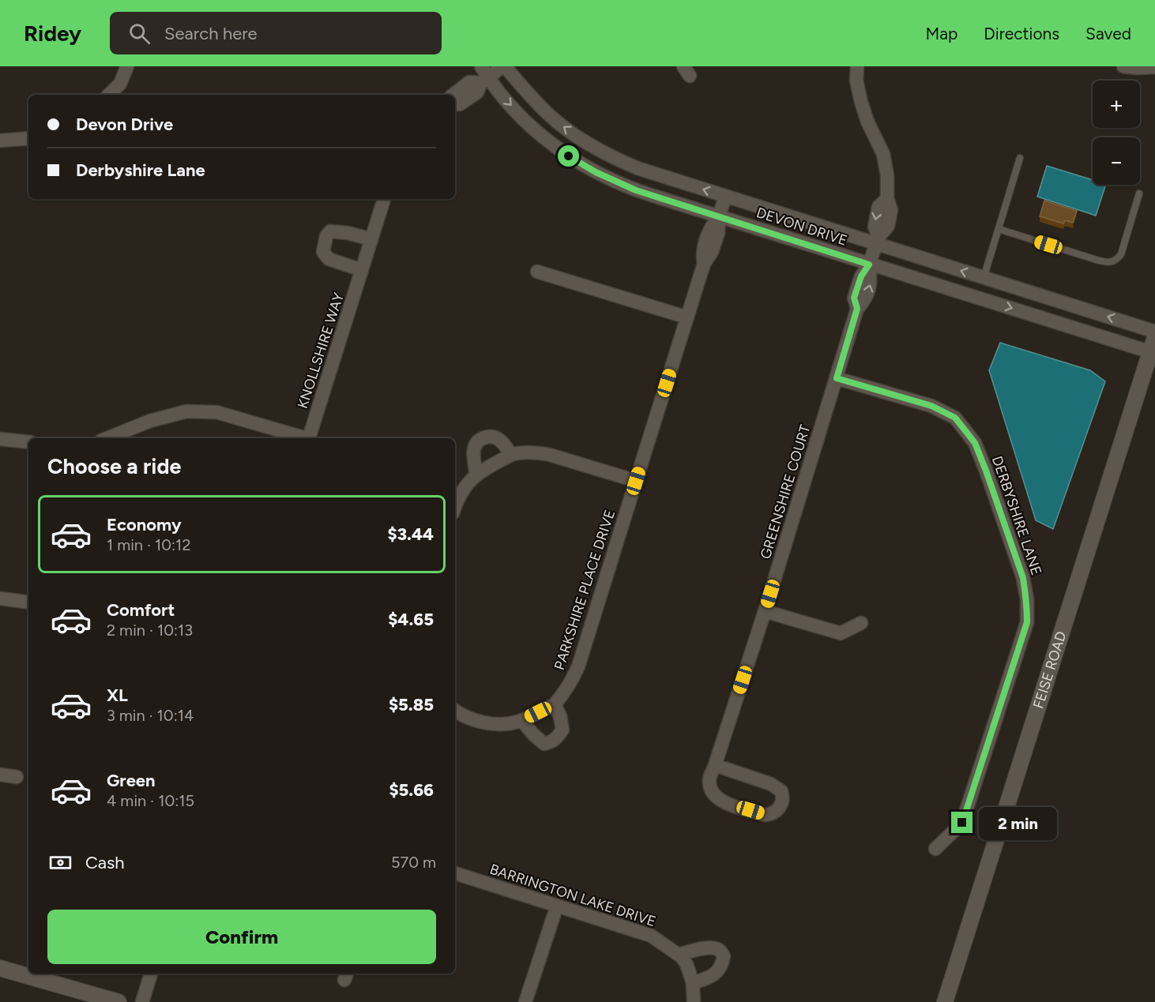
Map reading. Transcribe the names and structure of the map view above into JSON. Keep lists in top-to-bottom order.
{
  "streets": {
    "street": [
      "DEVON DRIVE",
      "KNOLLSHIRE WAY",
      "GREENSHIRE COURT",
      "DERBYSHIRE LANE",
      "PARKSHIRE PLACE DRIVE",
      "FEISE ROAD",
      "BARRINGTON LAKE DRIVE"
    ]
  },
  "crossings": [
    ["DEVON DRIVE", "GREENSHIRE COURT"],
    ["DEVON DRIVE", "PARKSHIRE PLACE DRIVE"],
    ["DEVON DRIVE", "FEISE ROAD"],
    ["GREENSHIRE COURT", "DERBYSHIRE LANE"]
  ],
  "page": {
    "header": "Ridey",
    "search": "Search here",
    "nav": ["Map", "Directions", "Saved"],
    "map_buttons": ["+", "−"],
    "banner": ["Devon Drive", "Derbyshire Lane"],
    "heading": "Choose a ride",
    "list": [
      {
        "name": "Economy",
        "note": "1 min · 10:12",
        "value": "$3.44"
      },
      {
        "name": "Comfort",
        "note": "2 min · 10:13",
        "value": "$4.65"
      },
      {
        "name": "XL",
        "note": "3 min · 10:14",
        "value": "$5.85"
      },
      {
        "name": "Green",
        "note": "4 min · 10:15",
        "value": "$5.66"
      }
    ],
    "bubble": "2 min",
    "pay": ["Cash", "570 m"],
    "buttons": "Confirm"
  }
}
